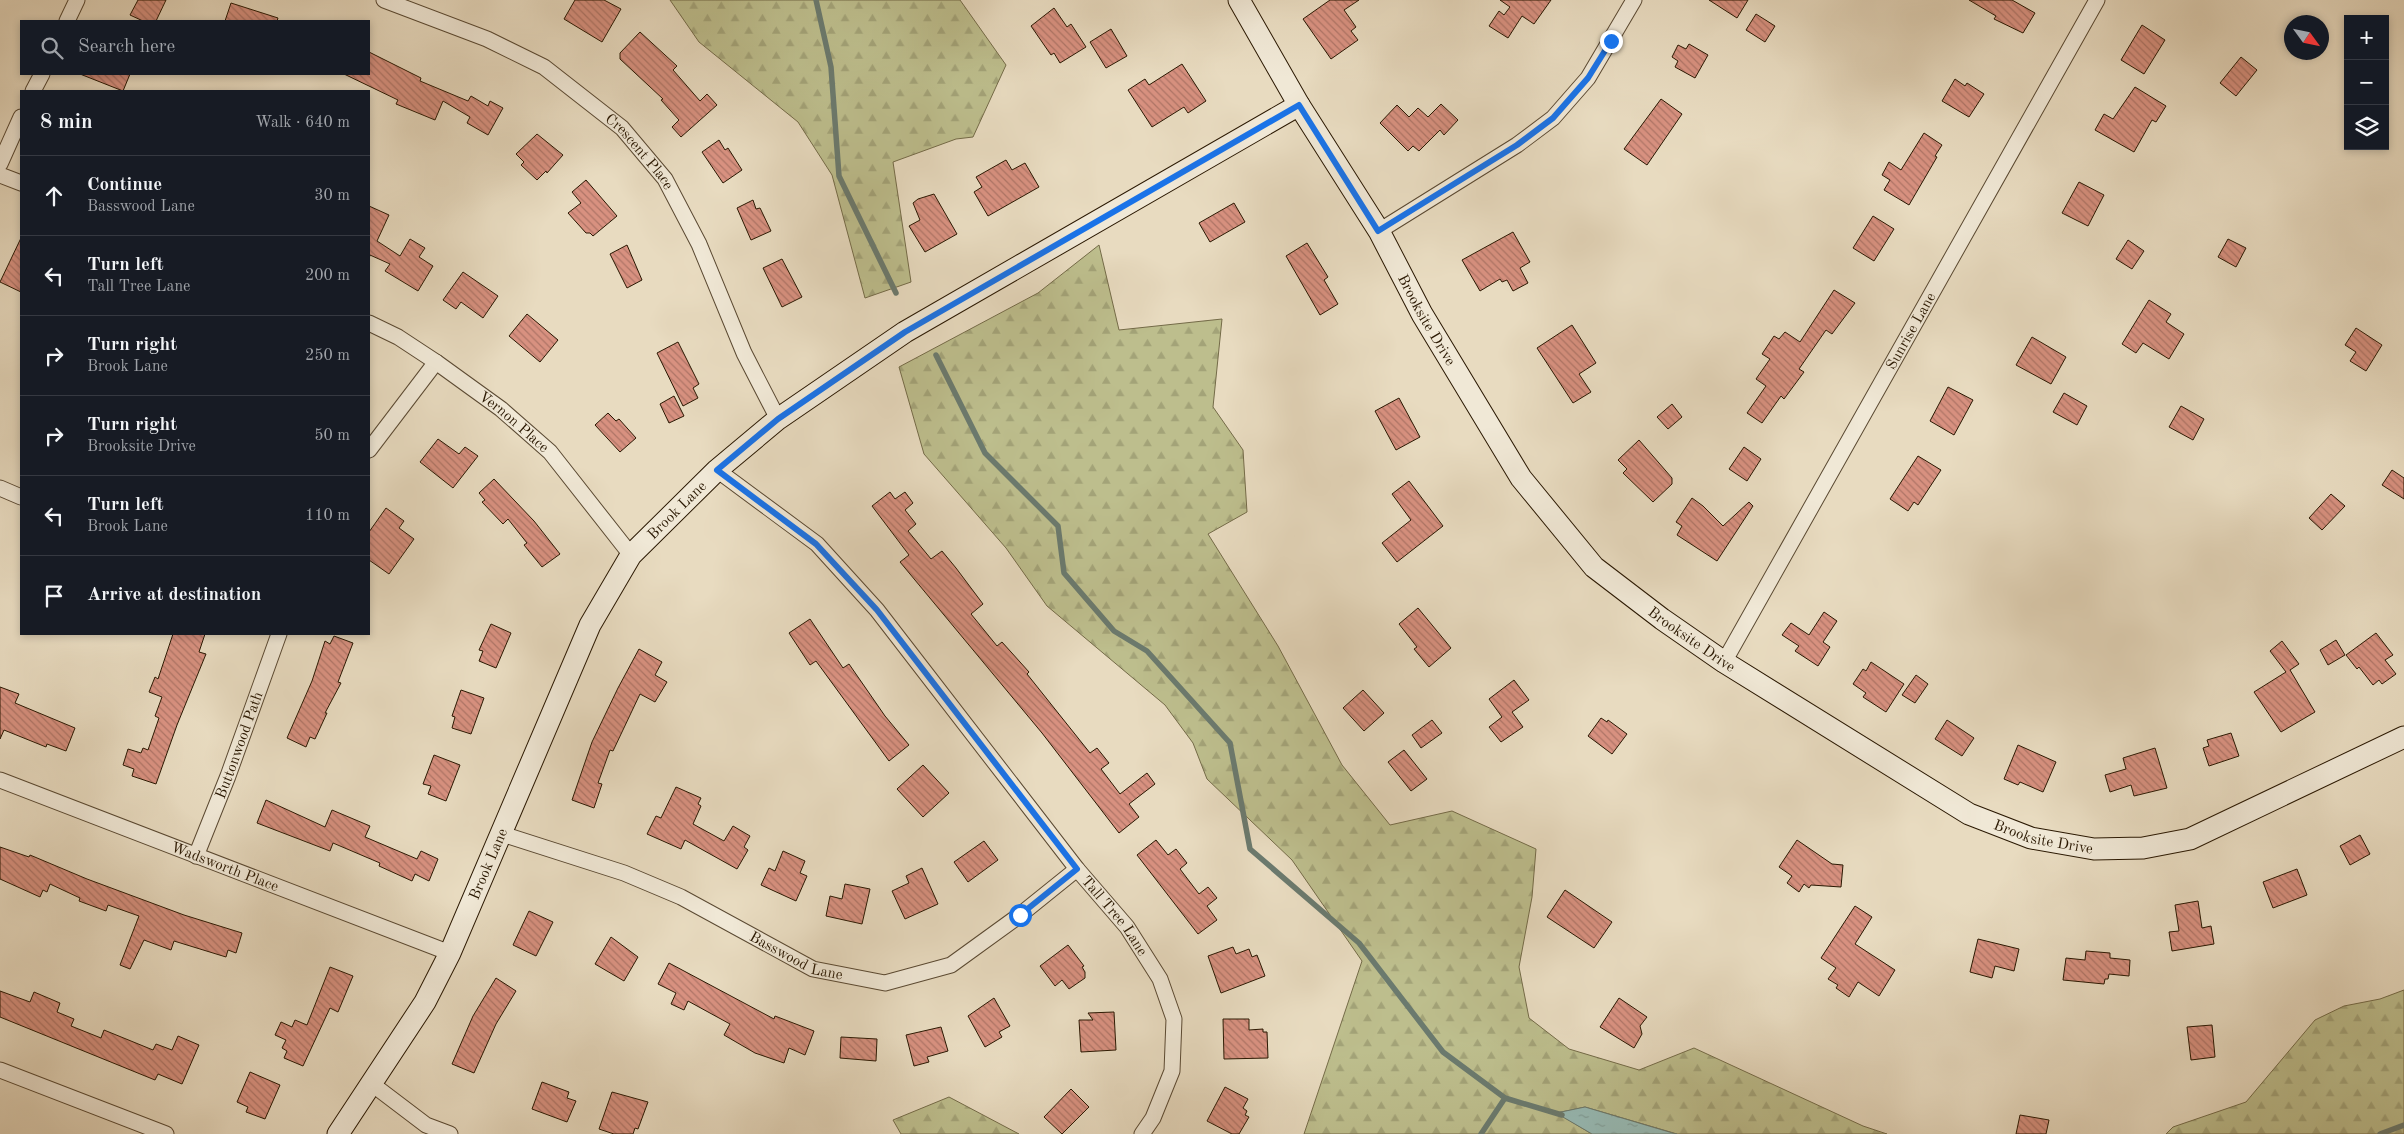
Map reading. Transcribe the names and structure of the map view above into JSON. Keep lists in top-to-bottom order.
{
  "streets": {
    "street": [
      "Crescent Place",
      "Brooksite Drive",
      "Sunrise Lane",
      "Vernon Place",
      "Brook Lane",
      "Buttonwood Path",
      "Wadsworth Place",
      "Tall Tree Lane",
      "Basswood Lane"
    ]
  },
  "crossings": [
    ["Crescent Place", "Brook Lane"],
    ["Brooksite Drive", "Sunrise Lane"],
    ["Brooksite Drive", "Brook Lane"],
    ["Vernon Place", "Brook Lane"],
    ["Brook Lane", "Wadsworth Place"],
    ["Brook Lane", "Tall Tree Lane"],
    ["Brook Lane", "Basswood Lane"],
    ["Buttonwood Path", "Wadsworth Place"],
    ["Tall Tree Lane", "Basswood Lane"]
  ],
  "north": "bottom right",
  "page": {
    "map_buttons": ["+", "−"],
    "search": "Search here",
    "heading": ["8 min", "Walk · 640 m"],
    "list": [
      ["Continue", "Basswood Lane", "30 m"],
      ["Turn left", "Tall Tree Lane", "200 m"],
      ["Turn right", "Brook Lane", "250 m"],
      ["Turn right", "Brooksite Drive", "50 m"],
      ["Turn left", "Brook Lane", "110 m"],
      "Arrive at destination"
    ]
  }
}
